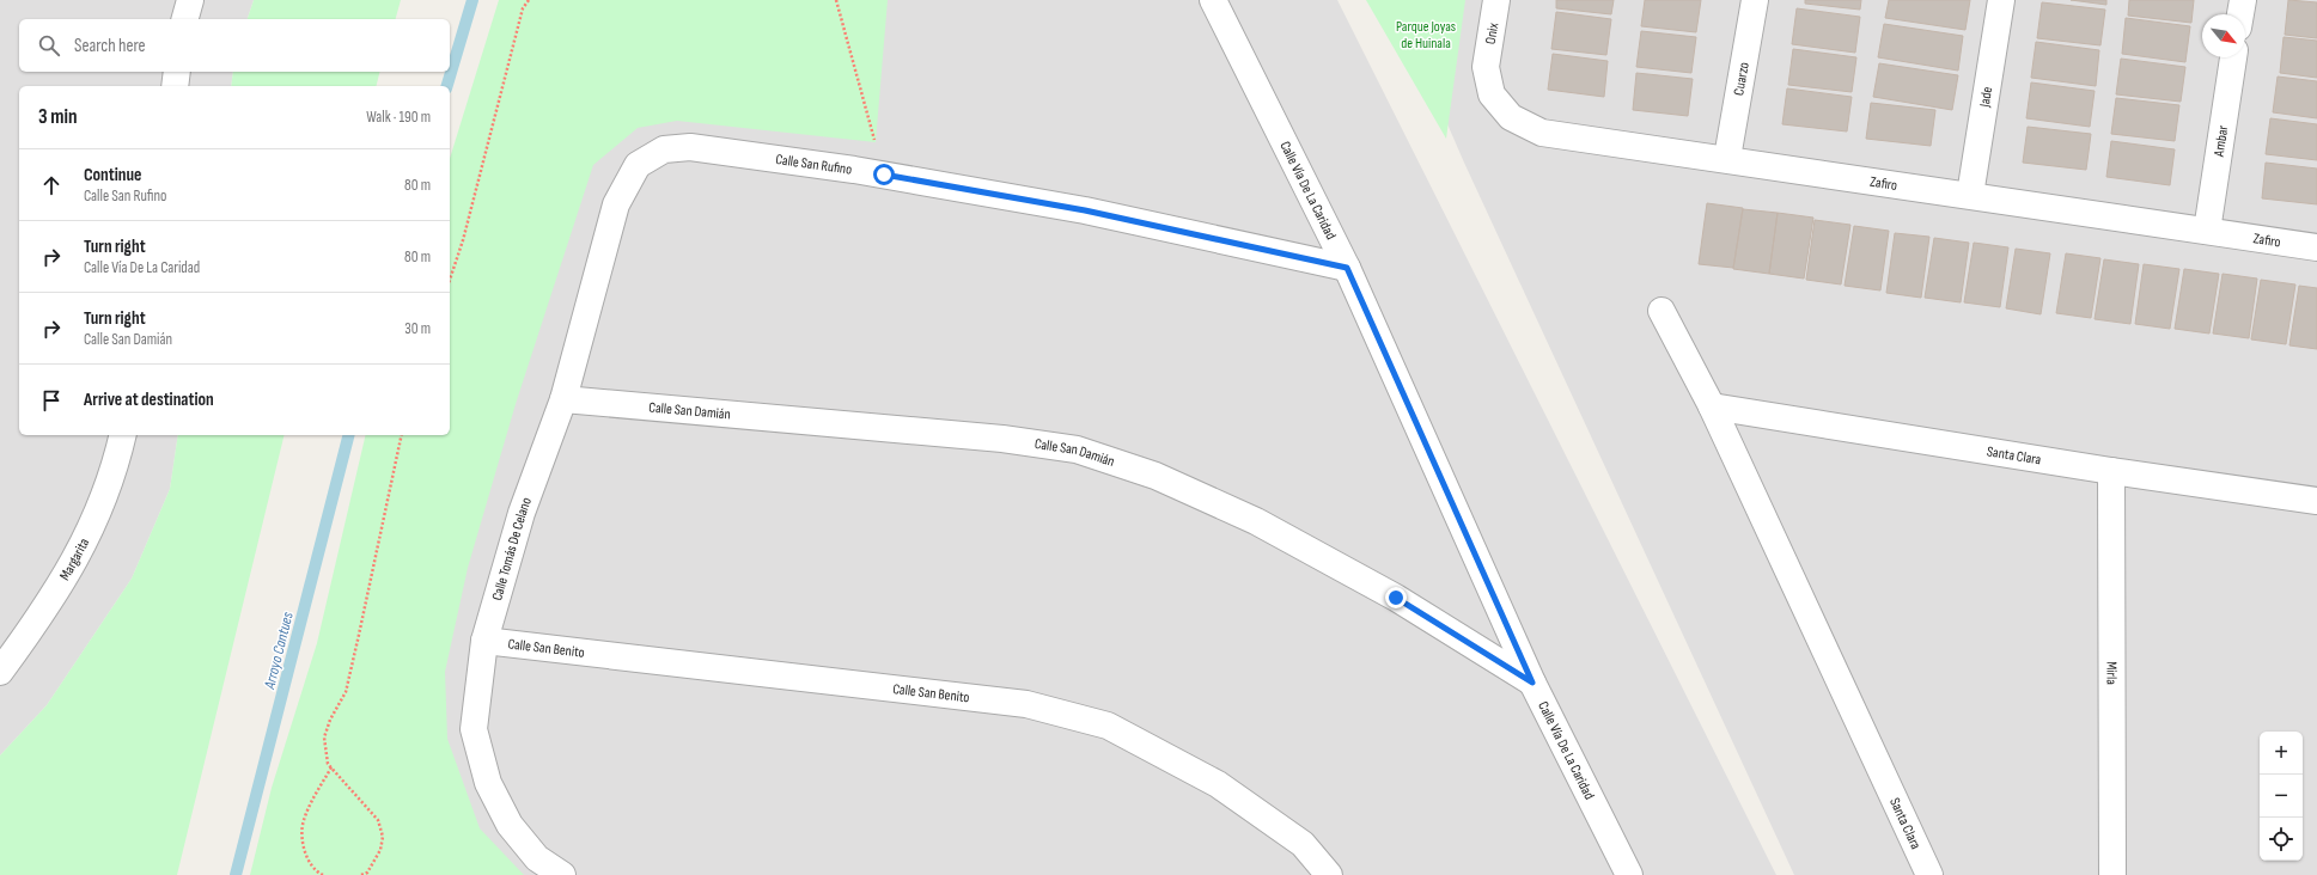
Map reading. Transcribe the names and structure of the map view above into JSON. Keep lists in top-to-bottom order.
{
  "streets": {
    "street": [
      "Onix",
      "Cuarzo",
      "Jade",
      "Ambar",
      "Calle San Rufino",
      "Zafiro",
      "Calle Vía De La Caridad",
      "Calle San Damián",
      "Santa Clara",
      "Calle Tomás De Celano",
      "Margarita",
      "Calle San Benito",
      "Mirla"
    ]
  },
  "crossings": [
    ["Onix", "Zafiro"],
    ["Cuarzo", "Zafiro"],
    ["Jade", "Zafiro"],
    ["Ambar", "Zafiro"],
    ["Calle San Rufino", "Calle Vía De La Caridad"],
    ["Calle San Rufino", "Calle Tomás De Celano"],
    ["Calle Vía De La Caridad", "Calle San Damián"],
    ["Calle San Damián", "Calle Tomás De Celano"],
    ["Santa Clara", "Mirla"],
    ["Calle Tomás De Celano", "Calle San Benito"]
  ],
  "water": ["Arroyo Cantues"],
  "parks": ["Parque Joyas de Huinala"],
  "north": "bottom right",
  "page": {
    "search": "Search here",
    "heading": ["3 min", "Walk · 190 m"],
    "list": [
      ["Continue", "Calle San Rufino", "80 m"],
      ["Turn right", "Calle Vía De La Caridad", "80 m"],
      ["Turn right", "Calle San Damián", "30 m"],
      "Arrive at destination"
    ],
    "map_buttons": ["+", "−"]
  }
}
